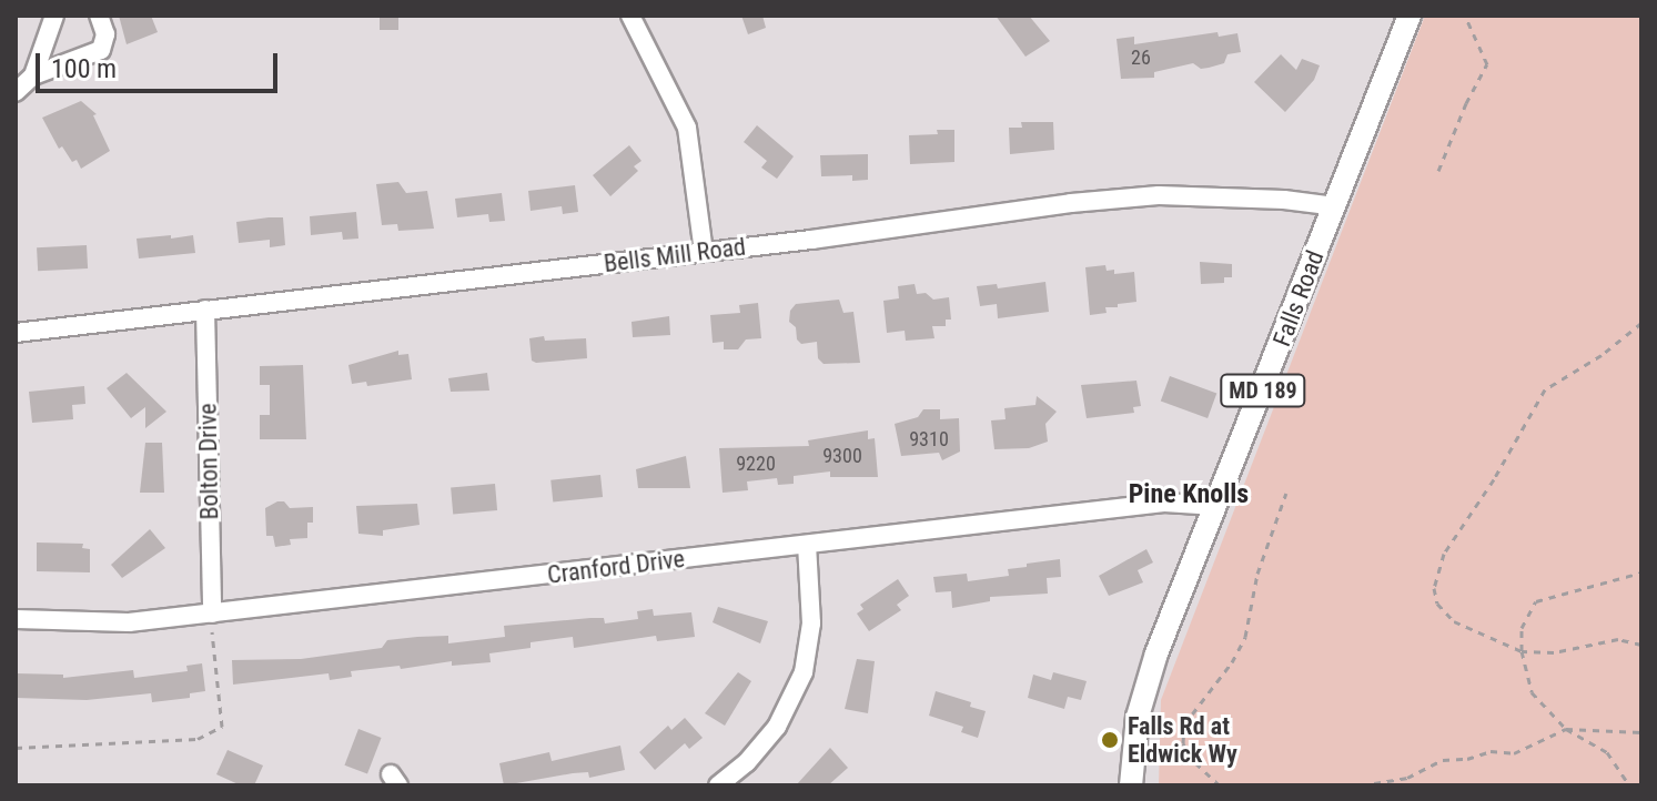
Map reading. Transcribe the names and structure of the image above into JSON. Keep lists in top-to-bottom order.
{
  "streets": {
    "main road": ["Falls Road", "MD 189"],
    "street": ["Bells Mill Road", "Bolton Drive", "Cranford Drive"]
  },
  "crossings": [
    ["Bells Mill Road", "Falls Road"],
    ["Bells Mill Road", "Bolton Drive"],
    ["Falls Road", "Cranford Drive"],
    ["Bolton Drive", "Cranford Drive"]
  ],
  "districts": ["Pine Knolls"],
  "places": ["Falls Rd at Eldwick Wy"],
  "house_numbers": [
    "26",
    "9310",
    "9300",
    "9220"
  ],
  "scale_bar": "100 m"
}
